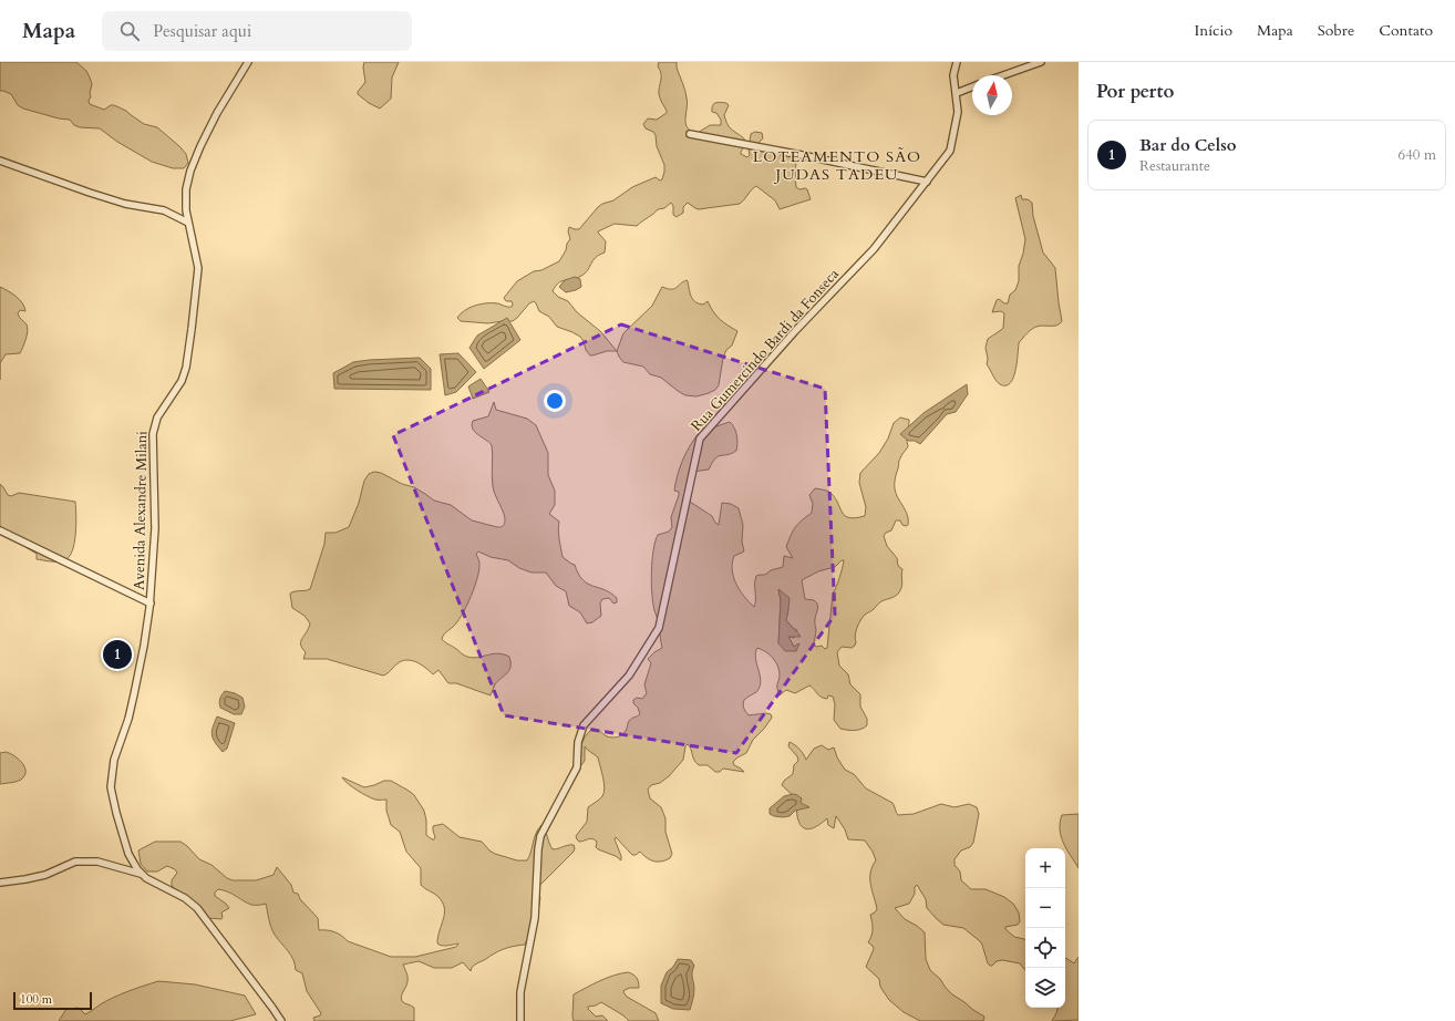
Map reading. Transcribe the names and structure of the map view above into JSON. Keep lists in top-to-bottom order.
{
  "streets": {
    "street": ["Rua Gumercindo Bardi da Fonseca", "Avenida Alexandre Milani"]
  },
  "districts": ["LOTEAMENTO SÃO JUDAS TADEU"],
  "scale_bar": "100 m",
  "north": "top",
  "page": {
    "header": "Mapa",
    "search": "Pesquisar aqui",
    "nav": [
      "Início",
      "Mapa",
      "Sobre",
      "Contato"
    ],
    "heading": "Por perto",
    "list": [
      {
        "mark": "1",
        "name": "Bar do Celso",
        "note": "Restaurante",
        "value": "640 m"
      }
    ],
    "pins": "1",
    "map_buttons": ["+", "−"],
    "scale": "100 m"
  }
}
